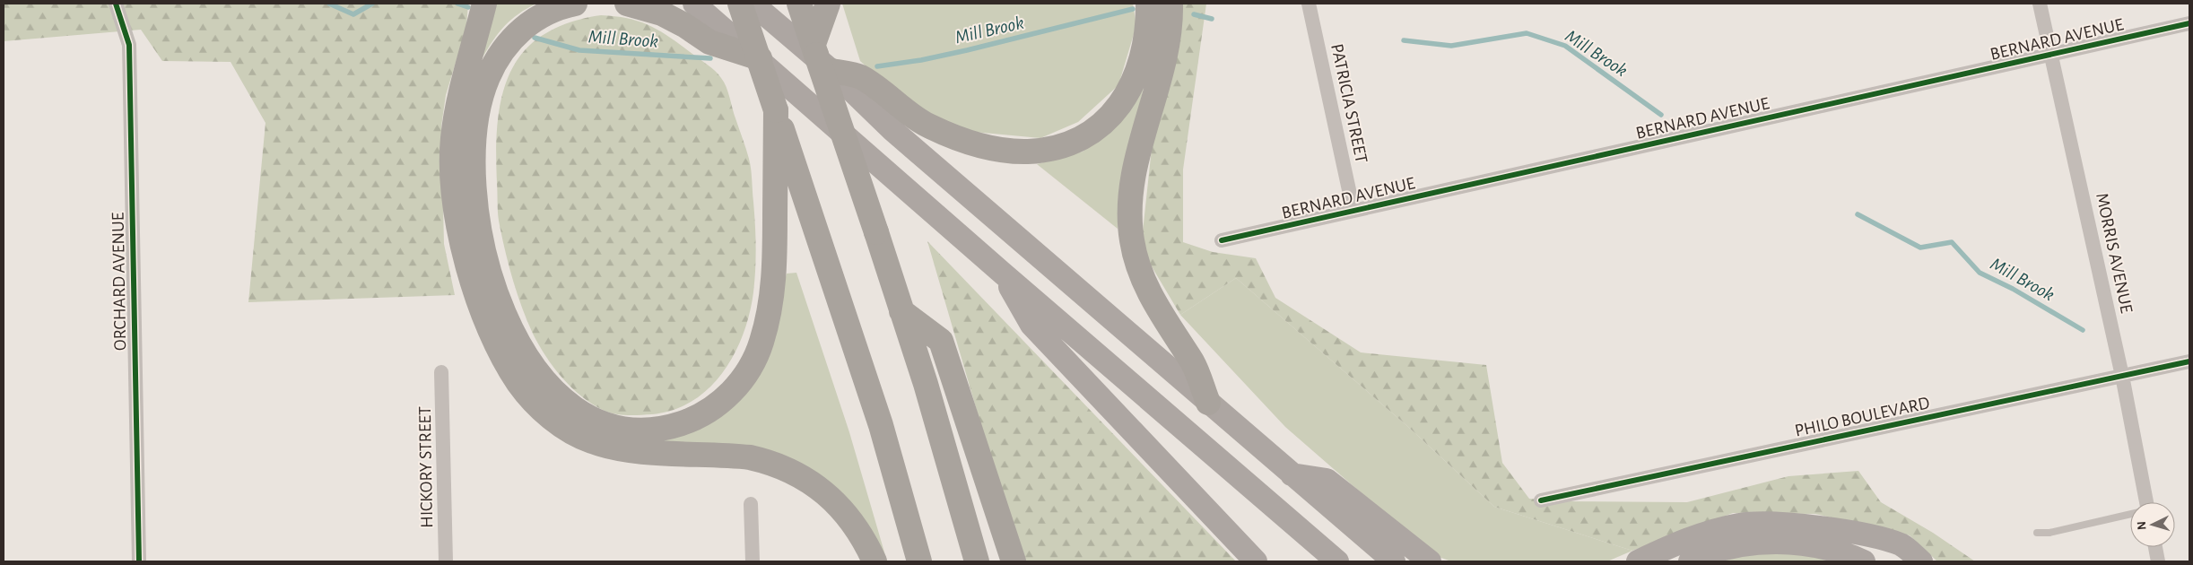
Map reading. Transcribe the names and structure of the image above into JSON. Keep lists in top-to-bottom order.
{
  "streets": {
    "street": [
      "BERNARD AVENUE",
      "PATRICIA STREET",
      "MORRIS AVENUE",
      "ORCHARD AVENUE",
      "PHILO BOULEVARD",
      "HICKORY STREET"
    ]
  },
  "crossings": [
    ["BERNARD AVENUE", "PATRICIA STREET"],
    ["BERNARD AVENUE", "MORRIS AVENUE"],
    ["MORRIS AVENUE", "PHILO BOULEVARD"]
  ],
  "water": ["Mill Brook"],
  "north": "left"
}
